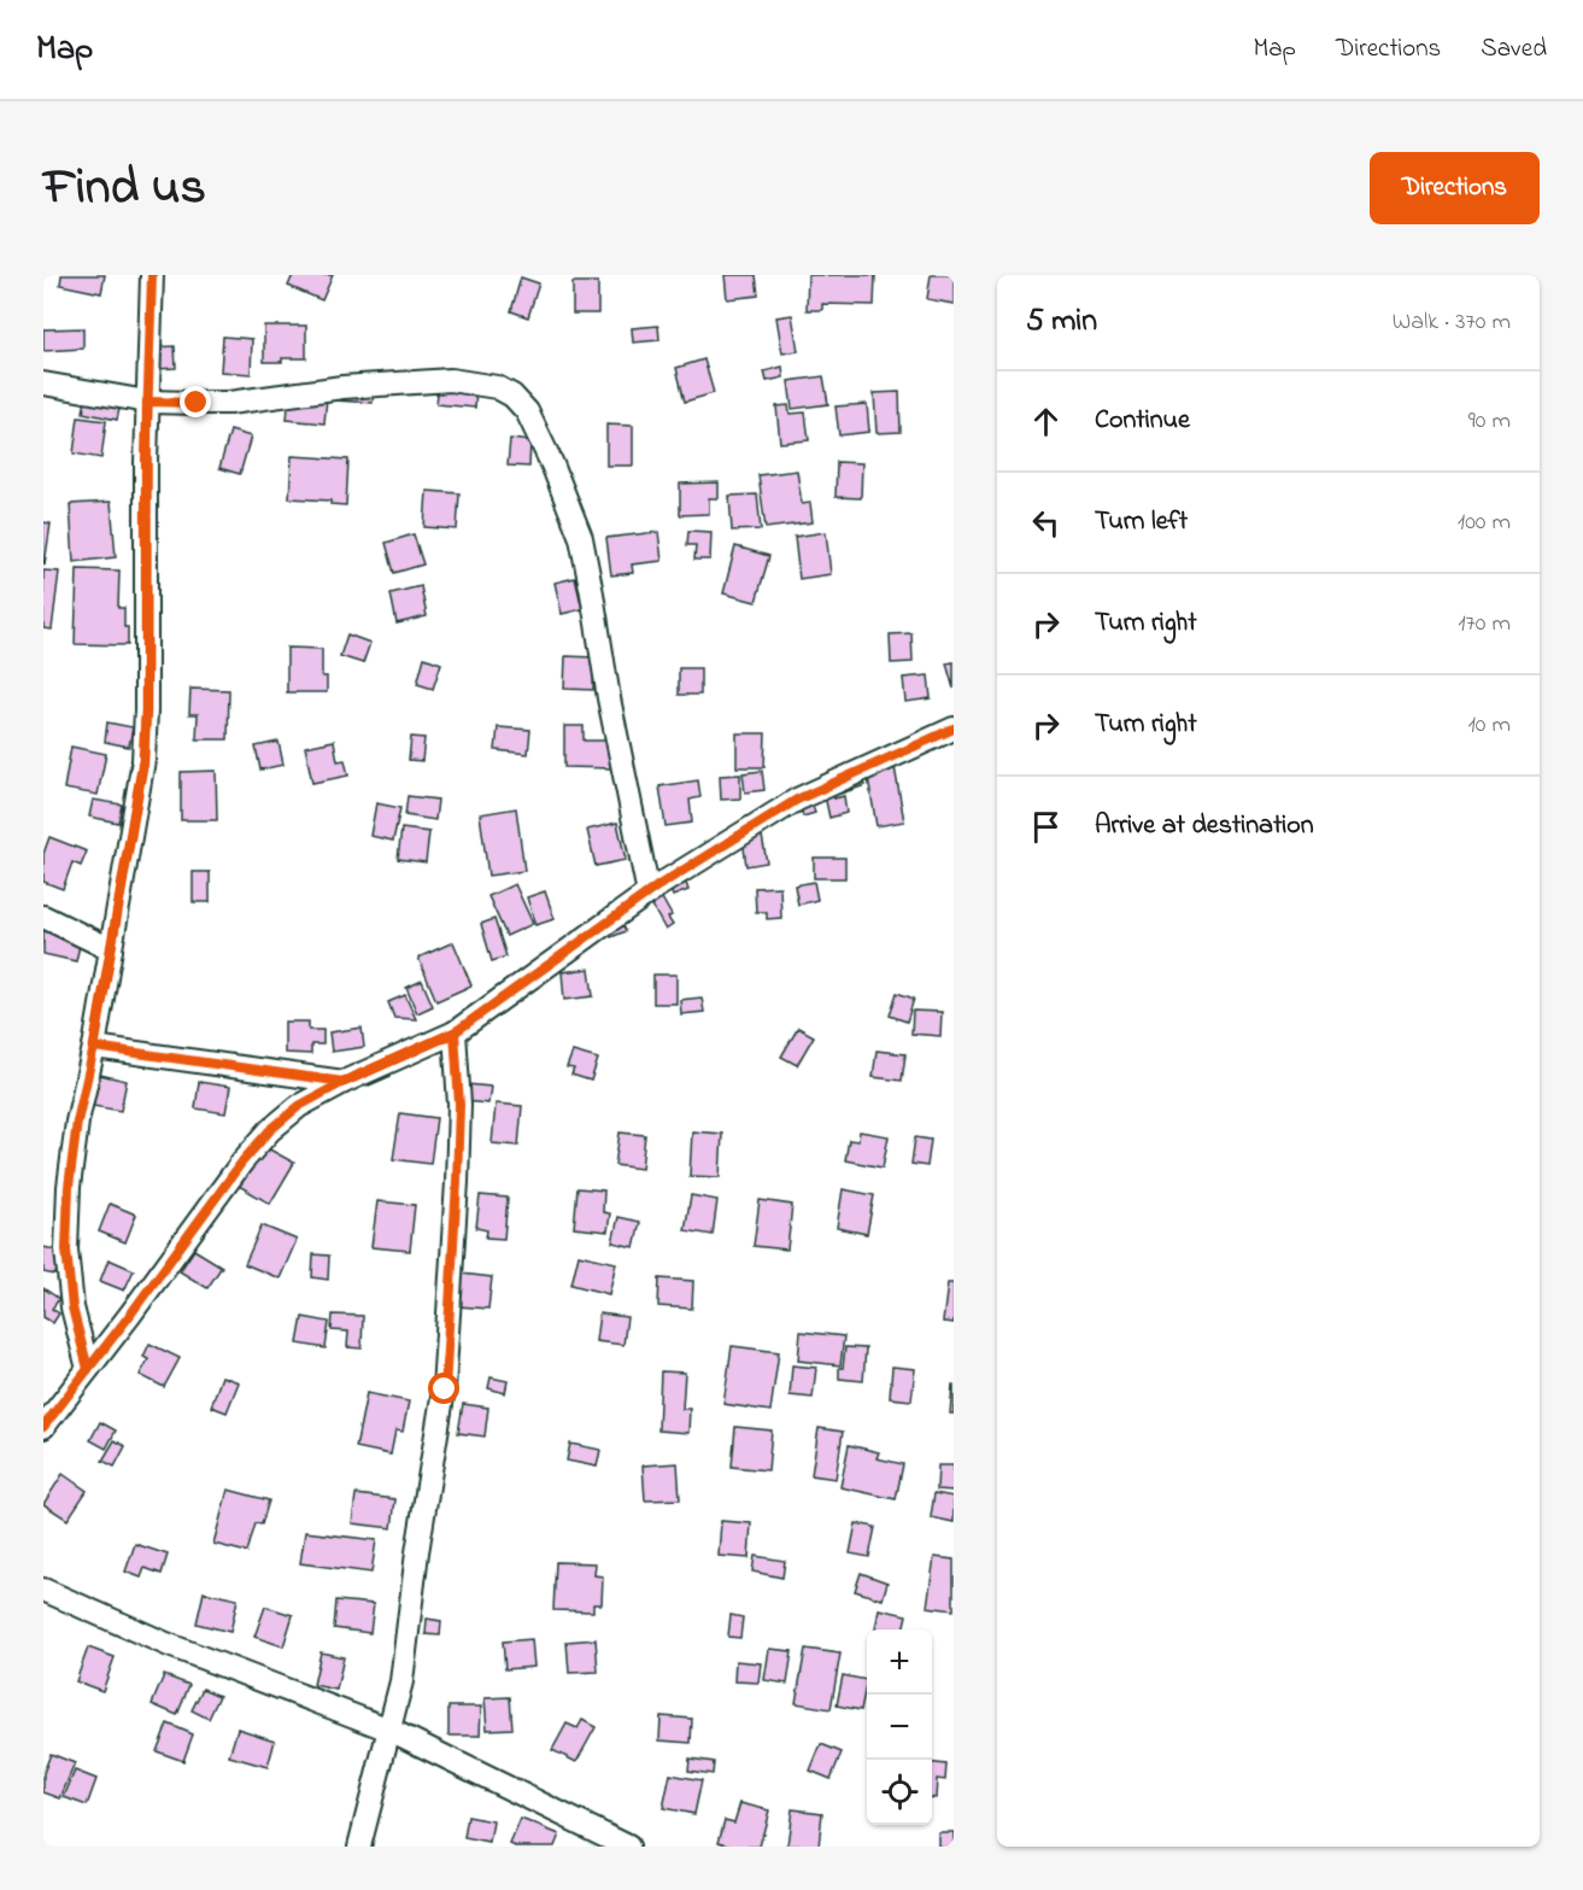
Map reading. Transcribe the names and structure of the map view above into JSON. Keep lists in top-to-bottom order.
{
  "page": {
    "header": "Map",
    "nav": ["Map", "Directions", "Saved"],
    "title": "Find us",
    "buttons": "Directions",
    "heading": ["5 min", "Walk · 370 m"],
    "list": [
      ["Continue", "90 m"],
      ["Turn left", "100 m"],
      ["Turn right", "170 m"],
      ["Turn right", "10 m"],
      "Arrive at destination"
    ],
    "map_buttons": ["+", "−"]
  }
}
